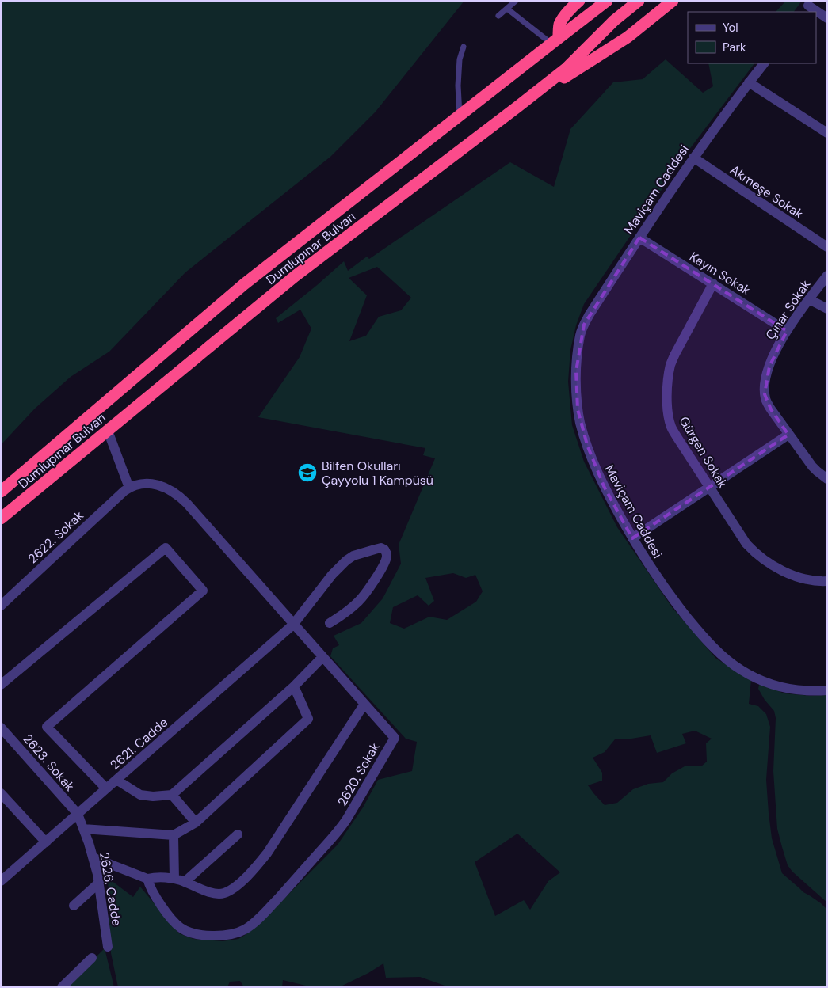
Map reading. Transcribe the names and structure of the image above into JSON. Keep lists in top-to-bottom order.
{
  "streets": {
    "highway": ["Dumlupınar Bulvarı"],
    "street": [
      "Maviçam Caddesi",
      "Akmeşe Sokak",
      "Kayın Sokak",
      "Çınar Sokak",
      "Gürgen Sokak",
      "2622. Sokak",
      "2621. Cadde",
      "2623. Sokak",
      "2620. Sokak",
      "2626. Cadde"
    ]
  },
  "crossings": [
    ["Maviçam Caddesi", "Akmeşe Sokak"],
    ["Maviçam Caddesi", "Kayın Sokak"],
    ["Kayın Sokak", "Çınar Sokak"],
    ["Kayın Sokak", "Gürgen Sokak"],
    ["2622. Sokak", "2620. Sokak"],
    ["2621. Cadde", "2623. Sokak"],
    ["2621. Cadde", "2620. Sokak"],
    ["2621. Cadde", "2626. Cadde"],
    ["2623. Sokak", "2626. Cadde"]
  ],
  "places": {
    "school or university": ["Bilfen Okulları Çayyolu 1 Kampüsü"]
  },
  "legend": ["Yol", "Park"]
}
